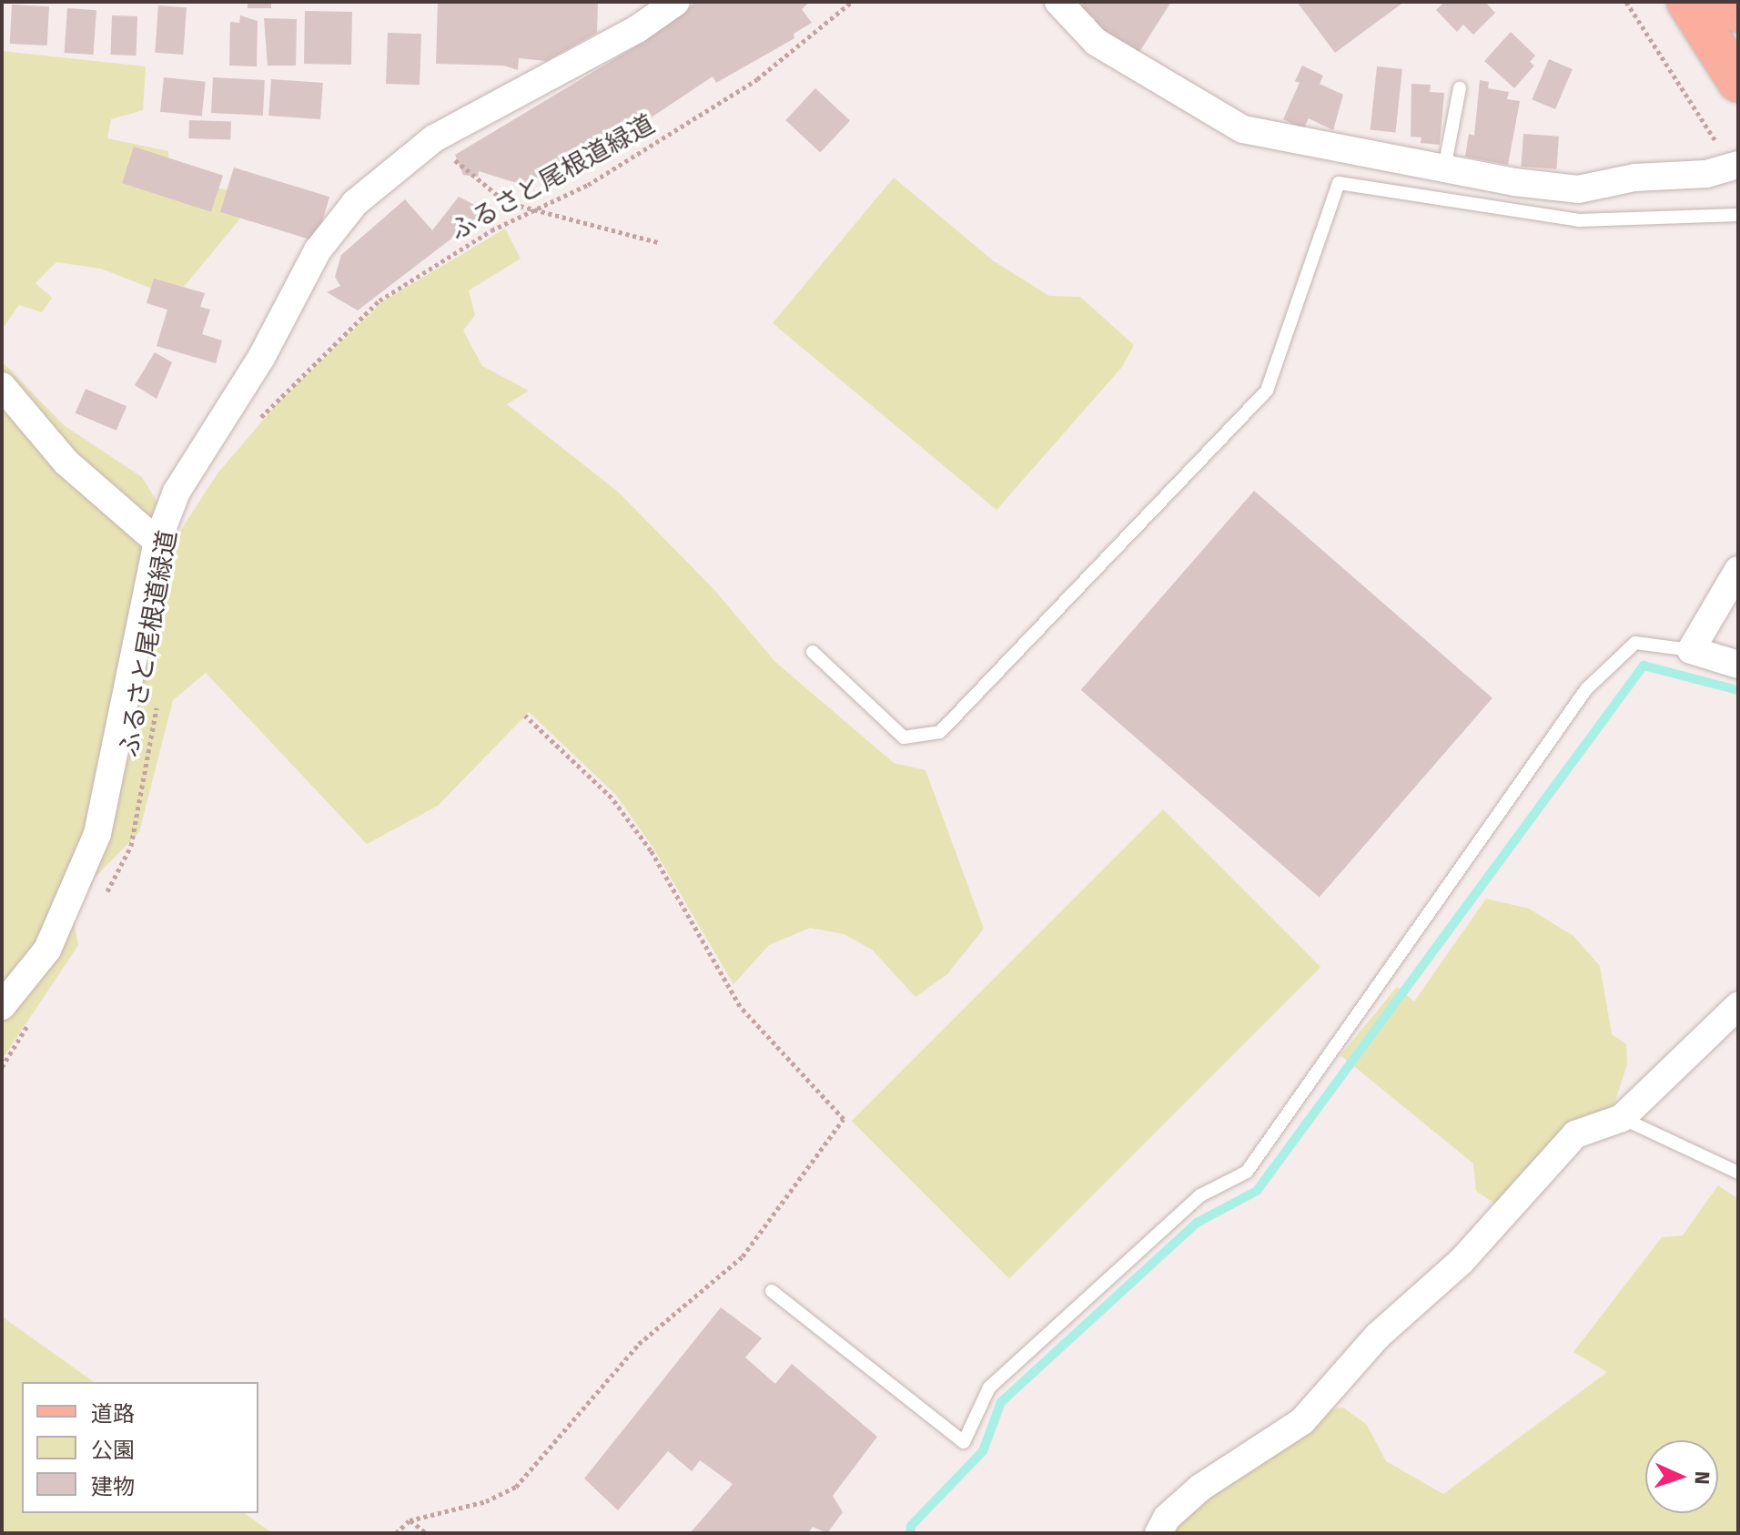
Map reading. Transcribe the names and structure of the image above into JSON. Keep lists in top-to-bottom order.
{
  "streets": {
    "path": ["ふるさと尾根道緑道"]
  },
  "legend": ["道路", "公園", "建物"],
  "north": "right"
}
